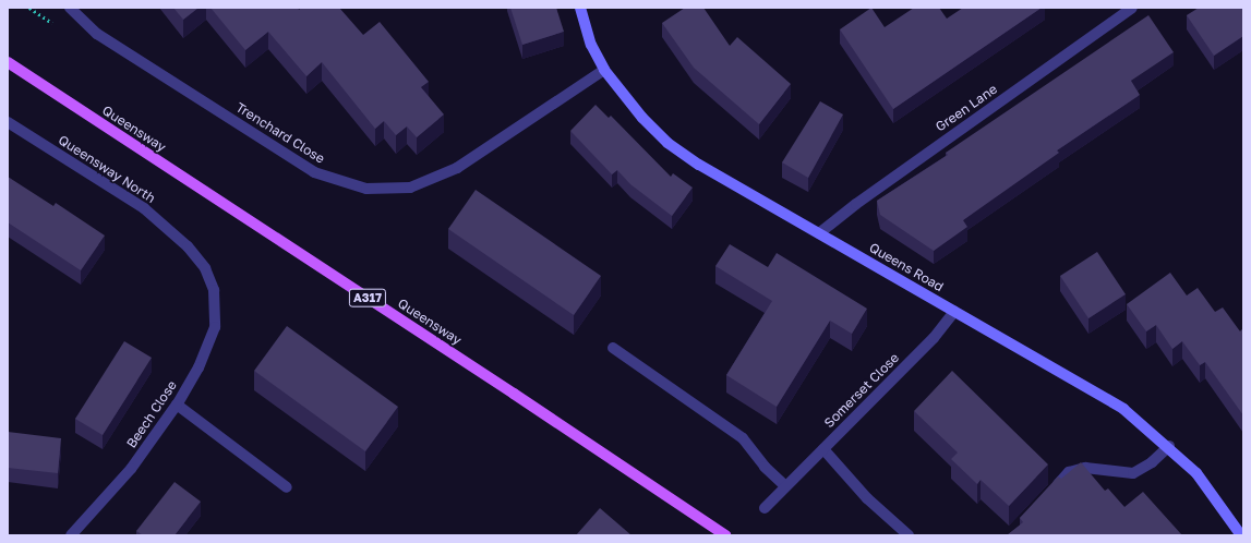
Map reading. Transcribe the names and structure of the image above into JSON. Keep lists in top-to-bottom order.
{
  "streets": {
    "main road": ["Queensway", "A317"],
    "street": [
      "Green Lane",
      "Trenchard Close",
      "Queensway North",
      "Queens Road",
      "Somerset Close",
      "Beech Close"
    ]
  },
  "crossings": [
    ["Green Lane", "Queens Road"],
    ["Trenchard Close", "Queens Road"],
    ["Queensway North", "Beech Close"],
    ["Queens Road", "Somerset Close"]
  ]
}
